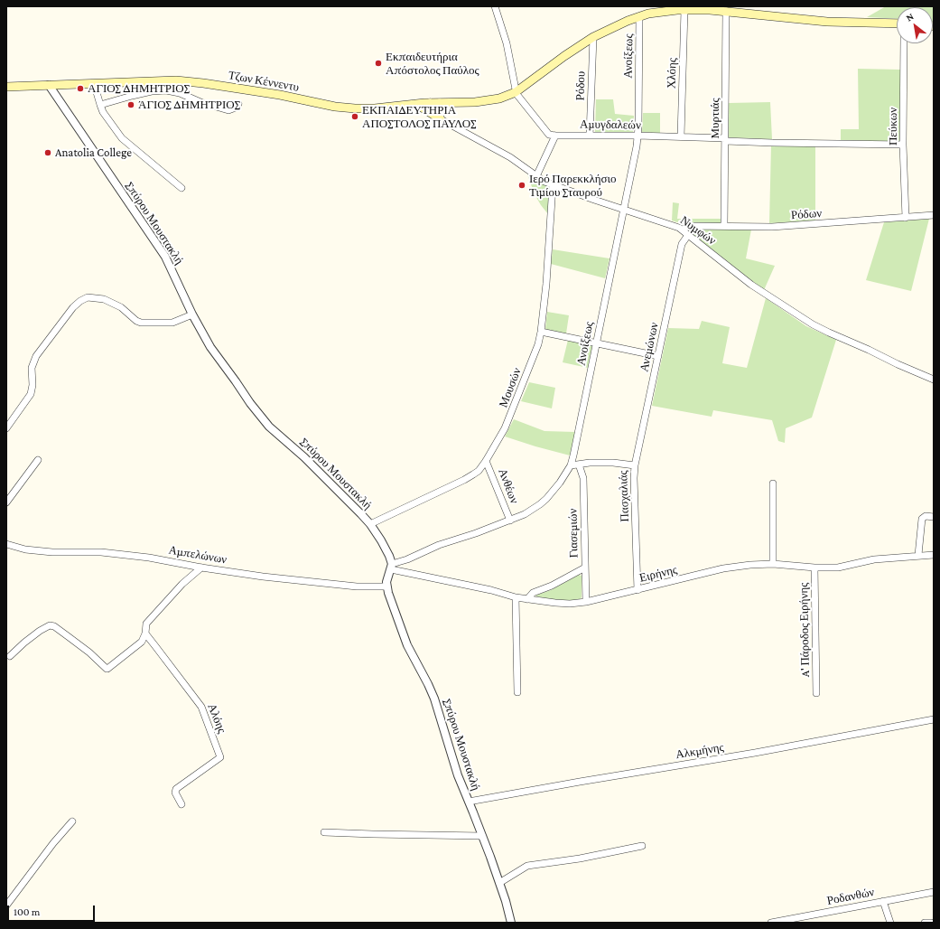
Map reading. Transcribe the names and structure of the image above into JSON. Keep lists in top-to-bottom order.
{
  "streets": {
    "main road": ["Τζων Κέννεντυ"],
    "street": [
      "Ανοίξεως",
      "Χλόης",
      "Ρόδου",
      "Μυρτιάς",
      "Αμυγδαλεών",
      "Πεύκων",
      "Ρόδων",
      "Σπύρου Μουστακλή",
      "Νυμφών",
      "Ανεμώνων",
      "Μουσών",
      "Ανθέων",
      "Πασχαλιάς",
      "Γιασεμιών",
      "Αμπελώνων",
      "Ειρήνης",
      "A' Πάροδος Ειρήνης",
      "Αλόης",
      "Αλκμήνης",
      "Ροδανθών"
    ]
  },
  "crossings": [
    ["Ανοίξεως", "Τζων Κέννεντυ"],
    ["Ανοίξεως", "Αμυγδαλεών"],
    ["Ανοίξεως", "Σπύρου Μουστακλή"],
    ["Ανοίξεως", "Νυμφών"],
    ["Ανοίξεως", "Ανθέων"],
    ["Ανοίξεως", "Πασχαλιάς"],
    ["Ανοίξεως", "Ειρήνης"],
    ["Χλόης", "Τζων Κέννεντυ"],
    ["Χλόης", "Αμυγδαλεών"],
    ["Τζων Κέννεντυ", "Ρόδου"],
    ["Τζων Κέννεντυ", "Μυρτιάς"],
    ["Τζων Κέννεντυ", "Σπύρου Μουστακλή"],
    ["Ρόδου", "Αμυγδαλεών"],
    ["Μυρτιάς", "Αμυγδαλεών"],
    ["Μυρτιάς", "Ρόδων"],
    ["Αμυγδαλεών", "Πεύκων"],
    ["Πεύκων", "Ρόδων"],
    ["Ρόδων", "Νυμφών"],
    ["Σπύρου Μουστακλή", "Μουσών"],
    ["Σπύρου Μουστακλή", "Αμπελώνων"],
    ["Σπύρου Μουστακλή", "Ειρήνης"],
    ["Σπύρου Μουστακλή", "Αλκμήνης"],
    ["Νυμφών", "Ανεμώνων"],
    ["Νυμφών", "Μουσών"],
    ["Ανεμώνων", "Πασχαλιάς"],
    ["Μουσών", "Ανθέων"],
    ["Πασχαλιάς", "Γιασεμιών"],
    ["Πασχαλιάς", "Ειρήνης"],
    ["Γιασεμιών", "Ειρήνης"],
    ["Ειρήνης", "A' Πάροδος Ειρήνης"]
  ],
  "places": [
    "Εκπαιδευτήρια Απόστολος Παύλος",
    "ΑΓΙΟΣ ΔΗΜΗΤΡΙΟΣ",
    "ΆΓΙΟΣ ΔΗΜΗΤΡΙΟΣ",
    "ΕΚΠΑΙΔΕΥΤΗΡΙΑ ΑΠΟΣΤΟΛΟΣ ΠΑΥΛΟΣ",
    "Anatolia College",
    "Ιερό Παρεκκλήσιο Τιμίου Σταυρού"
  ],
  "scale_bar": "100 m",
  "north": "top left"
}
